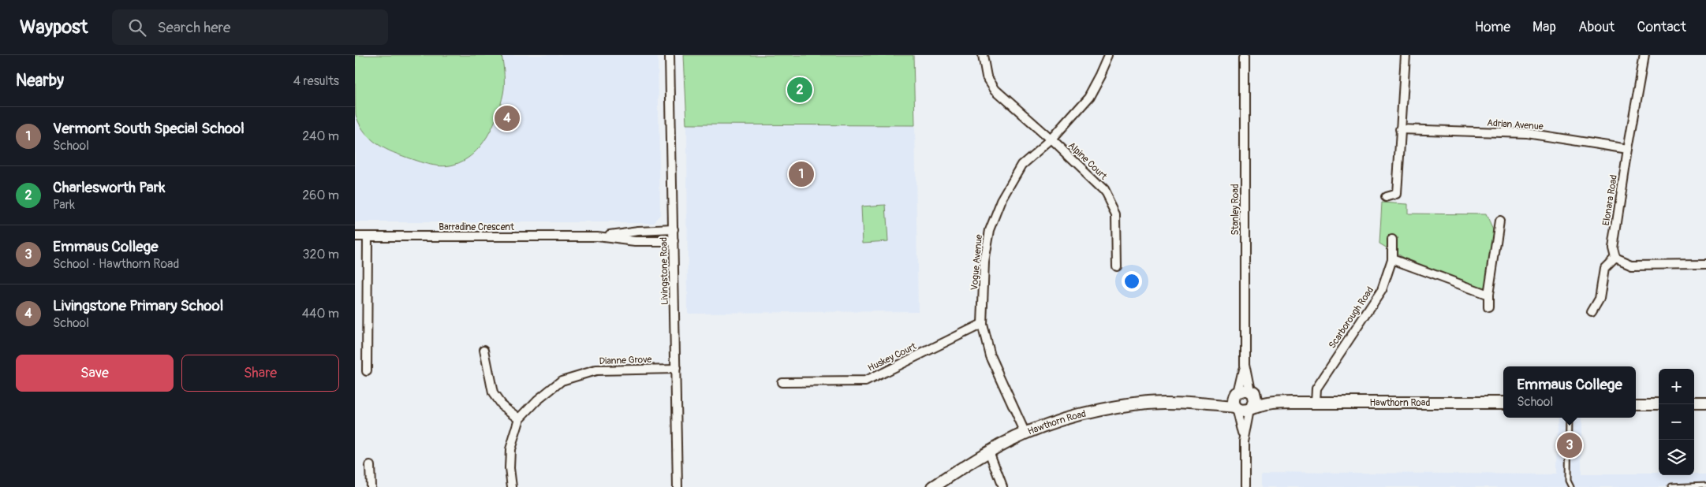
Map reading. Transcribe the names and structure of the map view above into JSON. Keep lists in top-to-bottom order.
{
  "streets": {
    "main road": ["Hawthorn Road"],
    "street": [
      "Adrian Avenue",
      "Alpine Court",
      "Elonara Road",
      "Stanley Road",
      "Barradine Crescent",
      "Vogue Avenue",
      "Livingstone Road",
      "Scarborough Road",
      "Huskey Court",
      "Dianne Grove"
    ]
  },
  "crossings": [
    ["Adrian Avenue", "Elonara Road"],
    ["Alpine Court", "Vogue Avenue"],
    ["Stanley Road", "Hawthorn Road"],
    ["Barradine Crescent", "Livingstone Road"],
    ["Vogue Avenue", "Huskey Court"],
    ["Vogue Avenue", "Hawthorn Road"],
    ["Livingstone Road", "Dianne Grove"],
    ["Scarborough Road", "Hawthorn Road"]
  ],
  "page": {
    "header": "Waypost",
    "search": "Search here",
    "nav": [
      "Home",
      "Map",
      "About",
      "Contact"
    ],
    "heading": ["Nearby", "4 results"],
    "pins": [
      "2",
      "4",
      "1",
      "3"
    ],
    "list": [
      {
        "mark": "1",
        "name": "Vermont South Special School",
        "note": "School",
        "value": "240 m"
      },
      {
        "mark": "2",
        "name": "Charlesworth Park",
        "note": "Park",
        "value": "260 m"
      },
      {
        "mark": "3",
        "name": "Emmaus College",
        "note": "School · Hawthorn Road",
        "value": "320 m"
      },
      {
        "mark": "4",
        "name": "Livingstone Primary School",
        "note": "School",
        "value": "440 m"
      }
    ],
    "buttons": ["Save", "Share"],
    "popup": ["Emmaus College", "School"],
    "map_buttons": ["+", "−"]
  }
}
